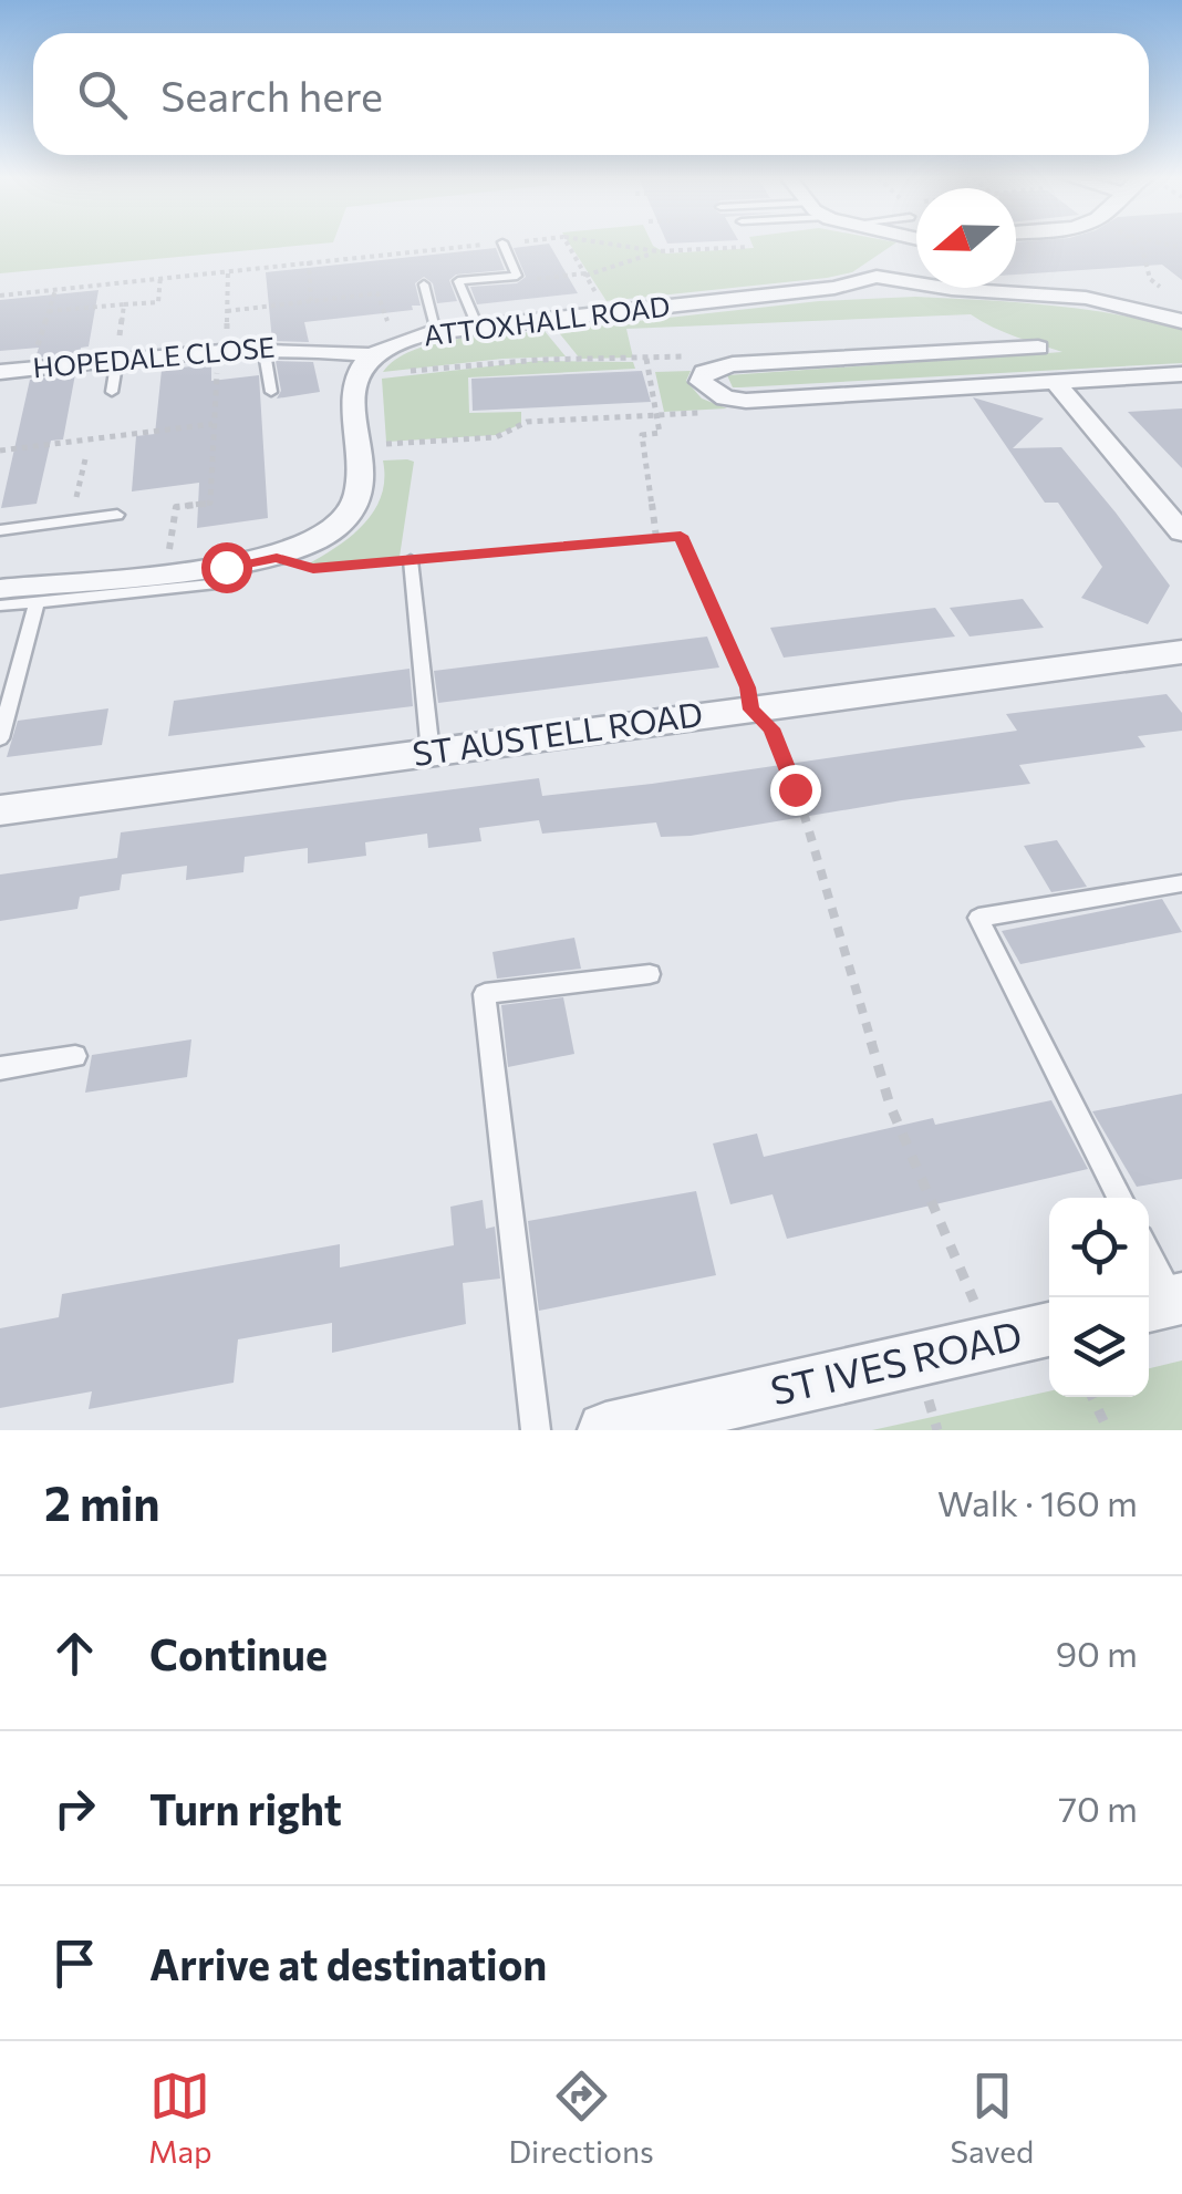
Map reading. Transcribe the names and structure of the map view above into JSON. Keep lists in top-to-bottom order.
{
  "streets": {
    "street": [
      "ATTOXHALL ROAD",
      "HOPEDALE CLOSE",
      "ST AUSTELL ROAD",
      "ST IVES ROAD"
    ]
  },
  "crossings": [
    ["ATTOXHALL ROAD", "HOPEDALE CLOSE"]
  ],
  "north": "left",
  "page": {
    "search": "Search here",
    "heading": ["2 min", "Walk · 160 m"],
    "list": [
      ["Continue", "90 m"],
      ["Turn right", "70 m"],
      "Arrive at destination"
    ],
    "nav": ["Map", "Directions", "Saved"]
  }
}
